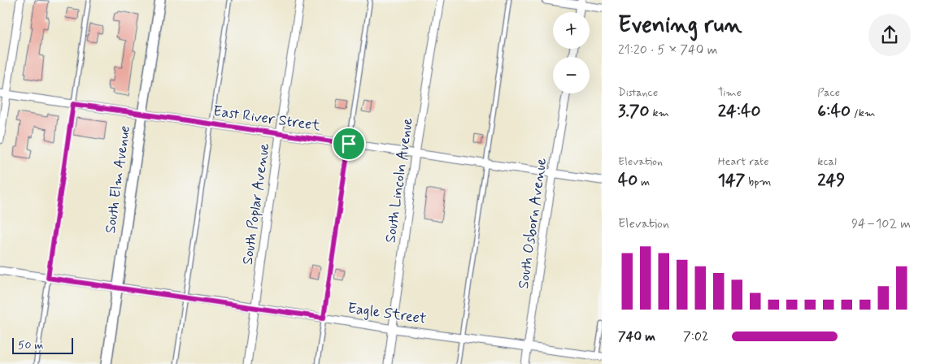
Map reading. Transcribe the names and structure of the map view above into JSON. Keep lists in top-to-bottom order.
{
  "streets": {
    "street": [
      "East River Street",
      "South Elm Avenue",
      "South Lincoln Avenue",
      "South Poplar Avenue",
      "South Osborn Avenue",
      "Eagle Street"
    ]
  },
  "crossings": [
    ["East River Street", "South Elm Avenue"],
    ["East River Street", "South Lincoln Avenue"],
    ["East River Street", "South Poplar Avenue"],
    ["East River Street", "South Osborn Avenue"],
    ["South Elm Avenue", "Eagle Street"],
    ["South Lincoln Avenue", "Eagle Street"],
    ["South Poplar Avenue", "Eagle Street"],
    ["South Osborn Avenue", "Eagle Street"]
  ],
  "scale_bar": "50 m",
  "page": {
    "heading": ["Evening run", "21:20 · 5 × 740 m"],
    "map_buttons": ["+", "−"],
    "stats": [
      ["Distance", "3.70 km"],
      ["Time", "24:40"],
      ["Pace", "6:40 /km"],
      ["Elevation", "40 m"],
      ["Heart rate", "147 bpm"],
      ["kcal", "249"]
    ],
    "chart": ["Elevation", "94–102 m"],
    "list": [
      {
        "name": "740 m",
        "note": "7:02"
      }
    ],
    "scale": "50 m"
  }
}
